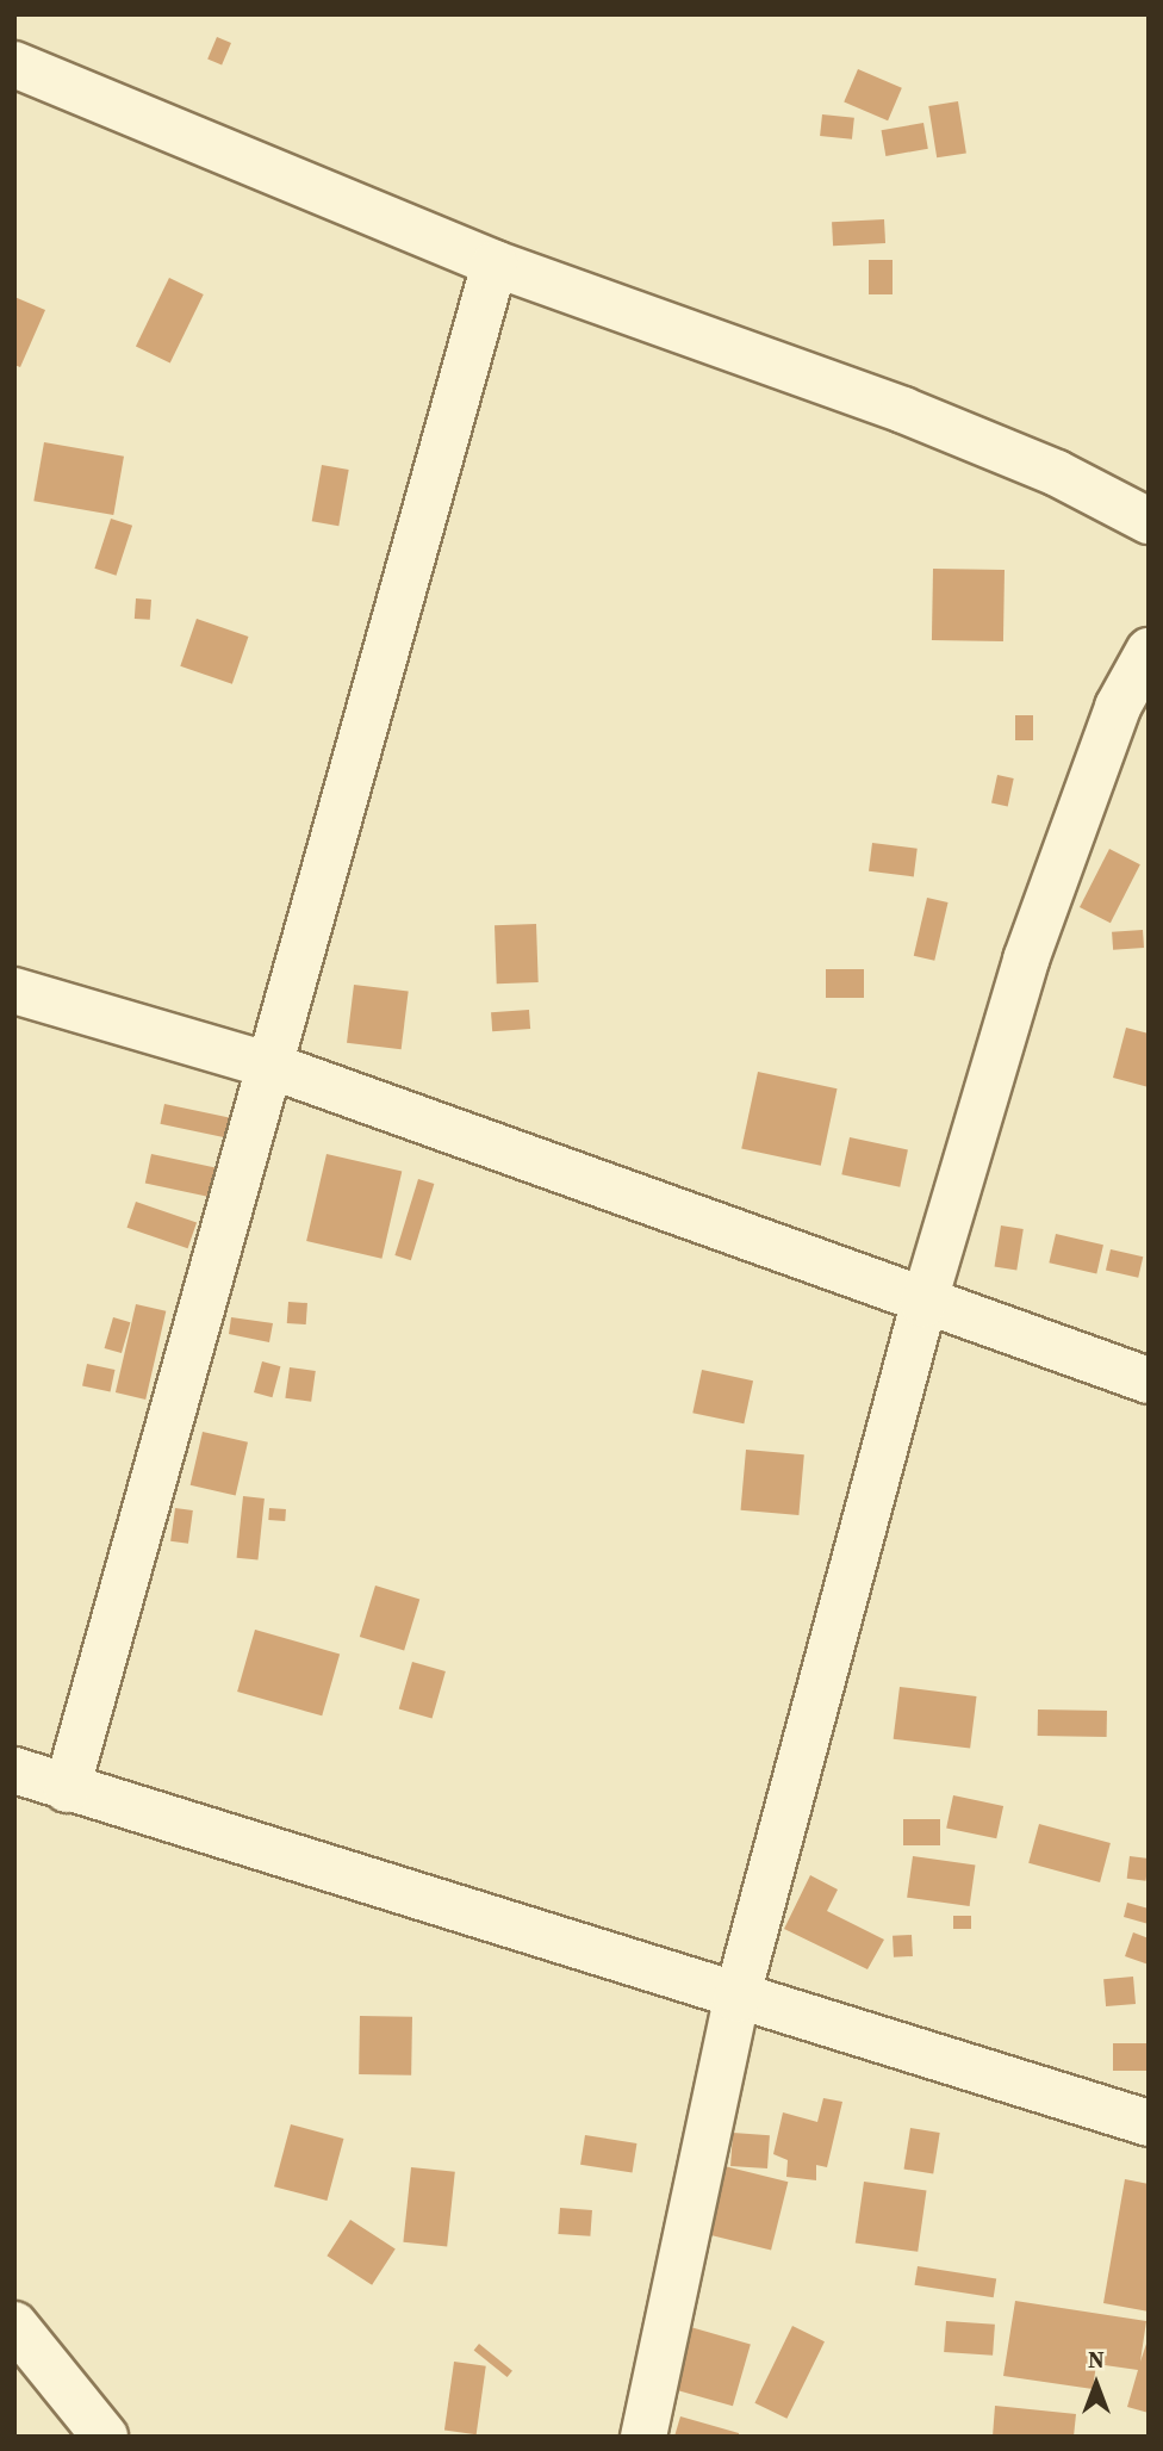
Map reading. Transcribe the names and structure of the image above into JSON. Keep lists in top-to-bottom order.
{
  "north": "top"
}
